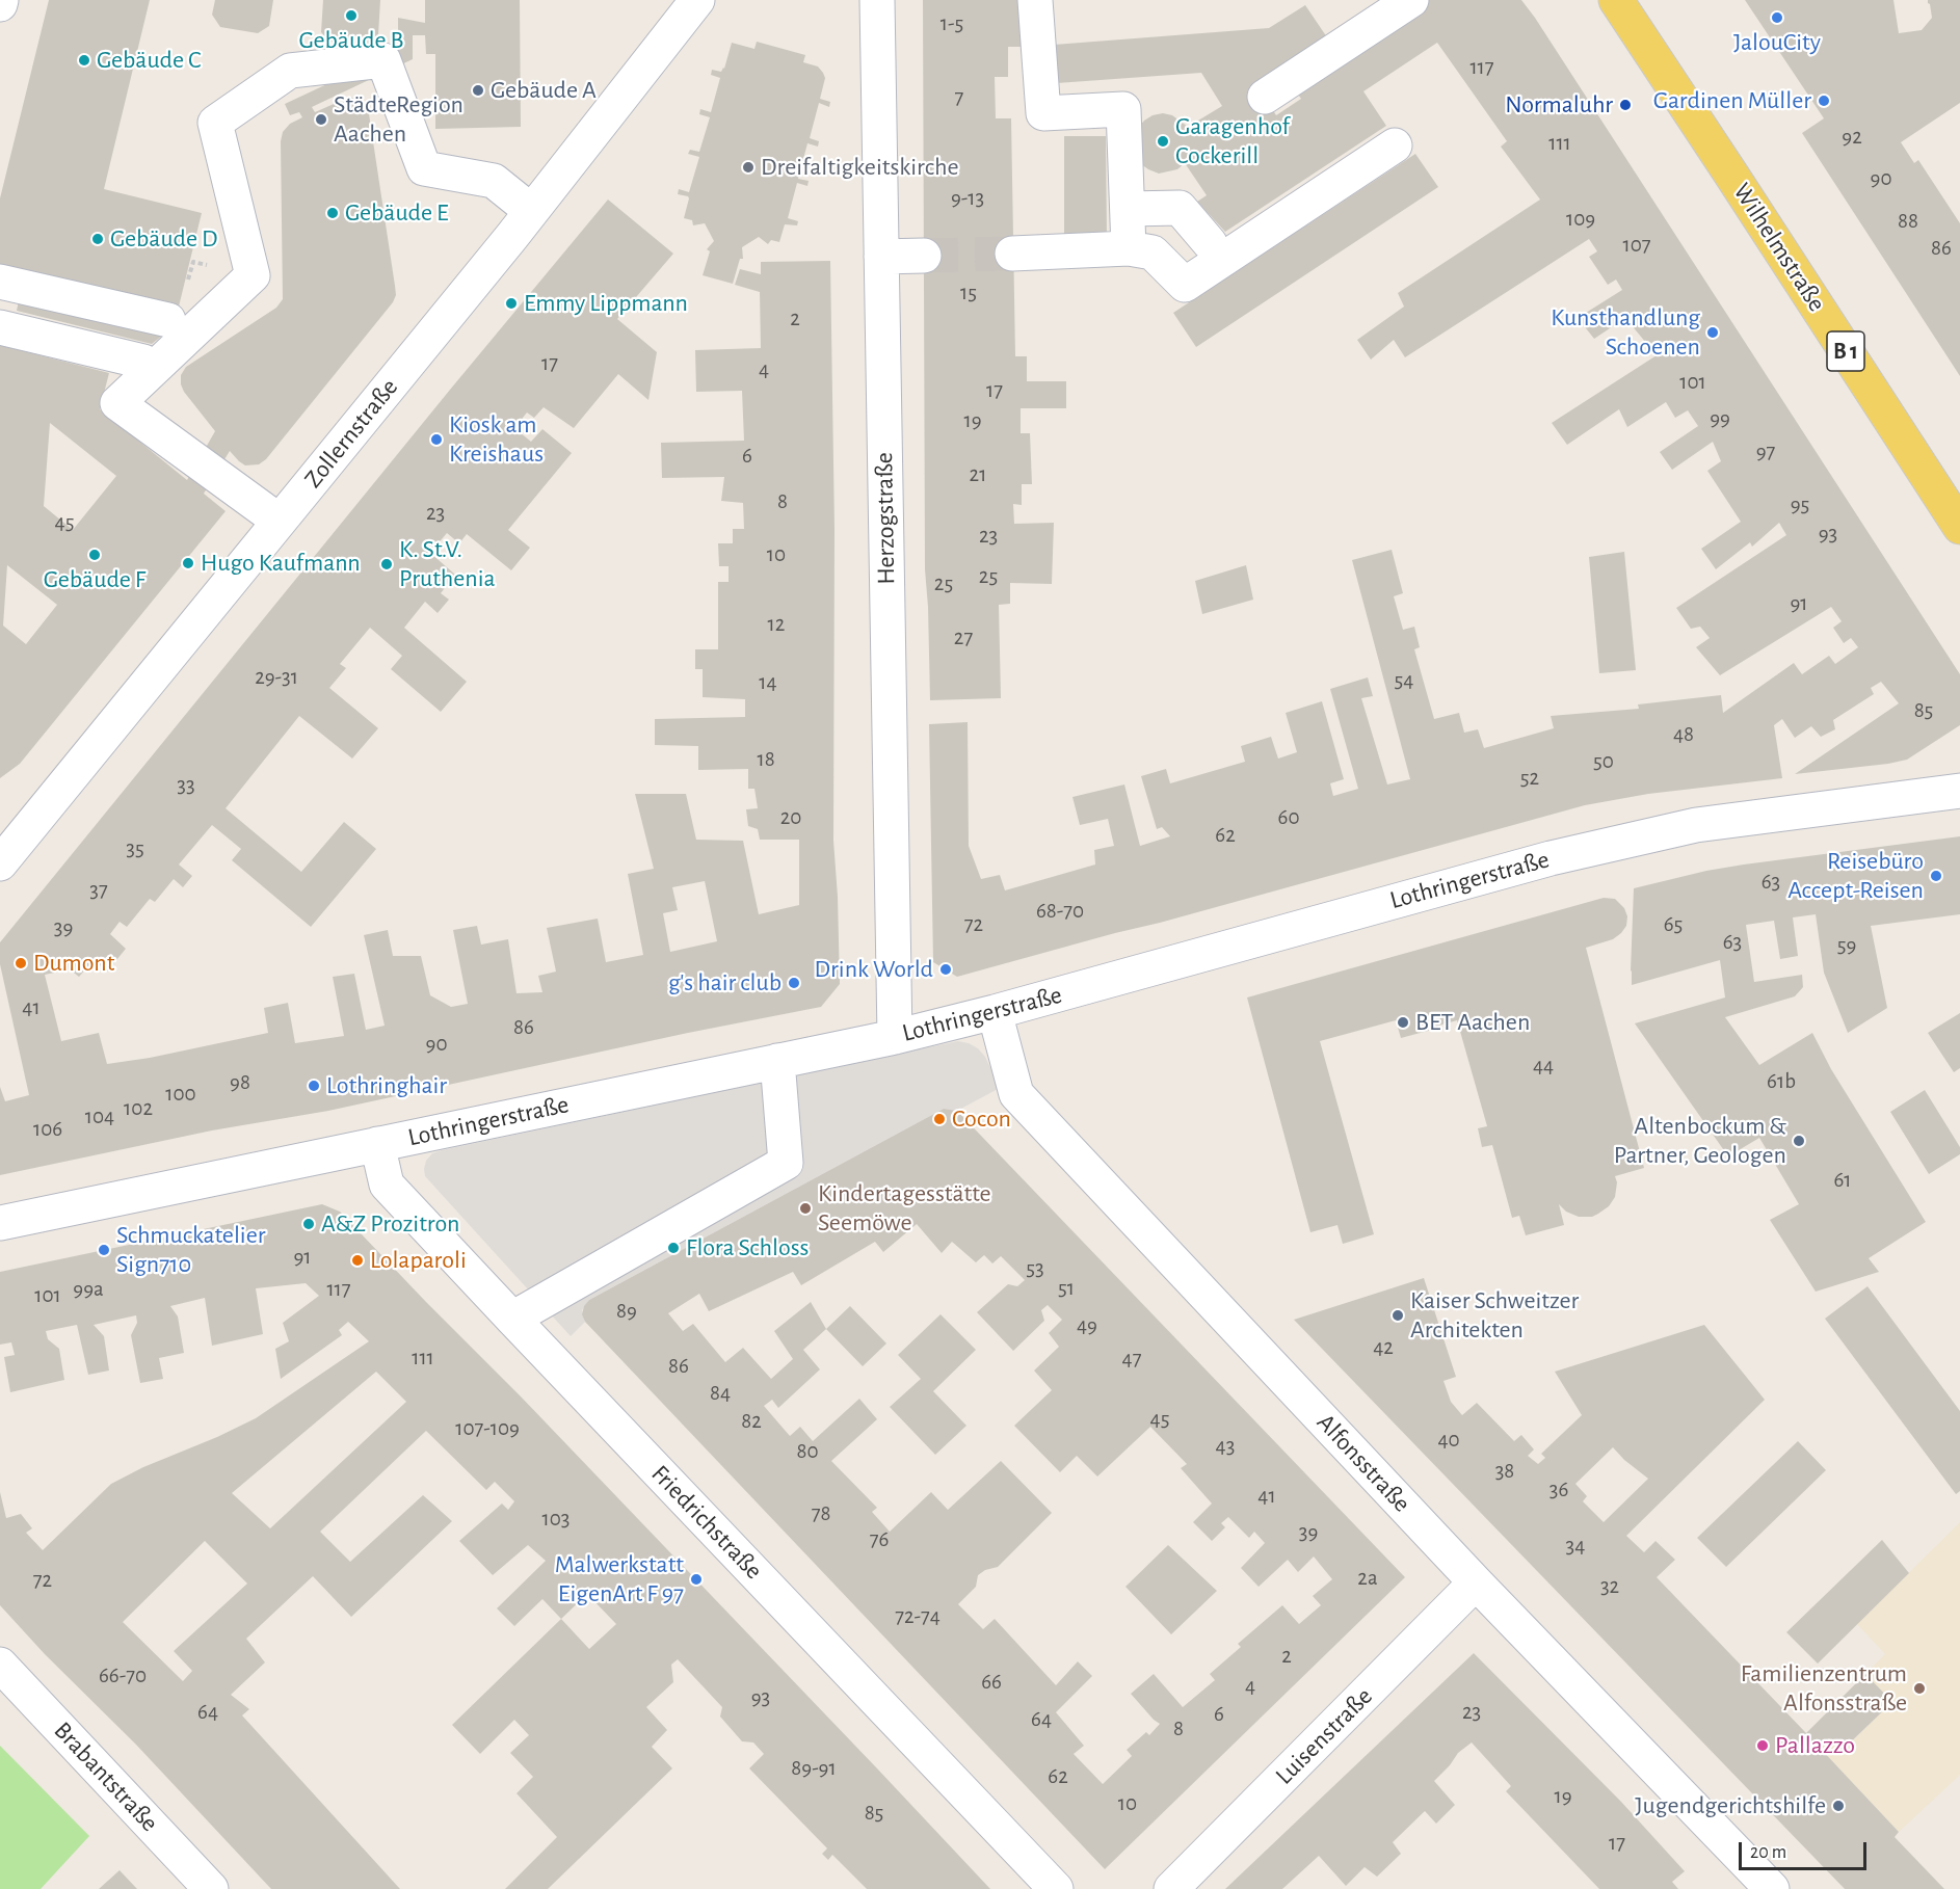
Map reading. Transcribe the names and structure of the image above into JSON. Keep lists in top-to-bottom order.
{
  "streets": {
    "main road": ["Wilhelmstraße", "B 1"],
    "street": [
      "Zollernstraße",
      "Herzogstraße",
      "Lothringerstraße",
      "Alfonsstraße",
      "Friedrichstraße",
      "Luisenstraße",
      "Brabantstraße"
    ]
  },
  "crossings": [
    ["Herzogstraße", "Lothringerstraße"],
    ["Lothringerstraße", "Alfonsstraße"],
    ["Lothringerstraße", "Friedrichstraße"],
    ["Alfonsstraße", "Luisenstraße"]
  ],
  "places": [
    "Gebäude B",
    "JalouCity",
    "Gebäude C",
    "Gebäude A",
    "Gardinen Müller",
    "Normaluhr",
    "StädteRegion Aachen",
    "Garagenhof Cockerill",
    "Dreifaltigkeitskirche",
    "Gebäude E",
    "Gebäude D",
    "Emmy Lippmann",
    "Kunsthandlung Schoenen",
    "Kiosk am Kreishaus",
    "Gebäude F",
    "Hugo Kaufmann",
    "K. St.V. Pruthenia",
    "Reisebüro Accept-Reisen",
    "Dumont",
    "Drink World",
    "g's hair club",
    "BET Aachen",
    "Lothringhair",
    "Cocon",
    "Altenbockum & Partner, Geologen",
    "Kindertagesstätte Seemöwe",
    "A&Z Prozitron",
    "Flora Schloss",
    "Schmuckatelier Sign710",
    "Lolaparoli",
    "Kaiser Schweitzer Architekten",
    "Malwerkstatt EigenArt F 97",
    "Familienzentrum Alfonsstraße",
    "Pallazzo",
    "Jugendgerichtshilfe"
  ],
  "house_numbers": [
    "1-5",
    "117",
    "7",
    "92",
    "111",
    "90",
    "9-13",
    "109",
    "88",
    "107",
    "86",
    "15",
    "2",
    "17",
    "4",
    "101",
    "17",
    "99",
    "19",
    "97",
    "6",
    "21",
    "8",
    "95",
    "23",
    "45",
    "93",
    "23",
    "10",
    "25",
    "25",
    "91",
    "12",
    "27",
    "29-31",
    "54",
    "14",
    "85",
    "48",
    "18",
    "50",
    "52",
    "33",
    "20",
    "60",
    "62",
    "35",
    "63",
    "37",
    "68-70",
    "72",
    "65",
    "39",
    "63",
    "59",
    "41",
    "86",
    "90",
    "44",
    "61b",
    "98",
    "100",
    "102",
    "104",
    "106",
    "61",
    "91",
    "53",
    "51",
    "99a",
    "117",
    "101",
    "89",
    "49",
    "42",
    "111",
    "47",
    "86",
    "84",
    "45",
    "82",
    "107-109",
    "40",
    "43",
    "80",
    "38",
    "36",
    "41",
    "78",
    "103",
    "39",
    "76",
    "34",
    "2a",
    "72",
    "32",
    "72-74",
    "2",
    "66-70",
    "66",
    "4",
    "93",
    "64",
    "23",
    "6",
    "64",
    "8",
    "89-91",
    "62",
    "19",
    "10",
    "85",
    "17"
  ],
  "scale_bar": "20 m"
}
